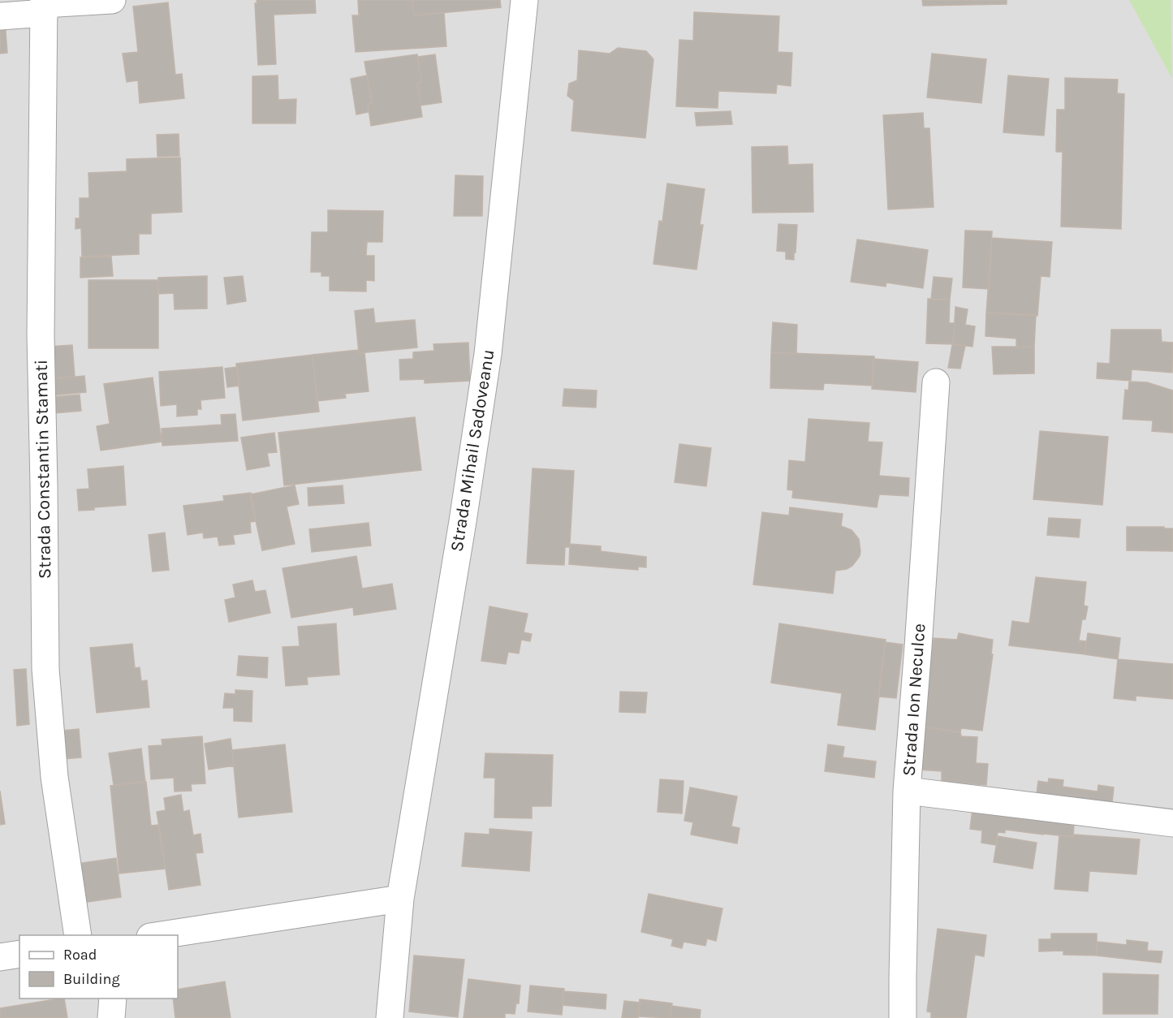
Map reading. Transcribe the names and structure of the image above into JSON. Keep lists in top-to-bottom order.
{
  "streets": {
    "street": ["Strada Mihail Sadoveanu", "Strada Constantin Stamati", "Strada Ion Neculce"]
  },
  "legend": ["Road", "Building"]
}
